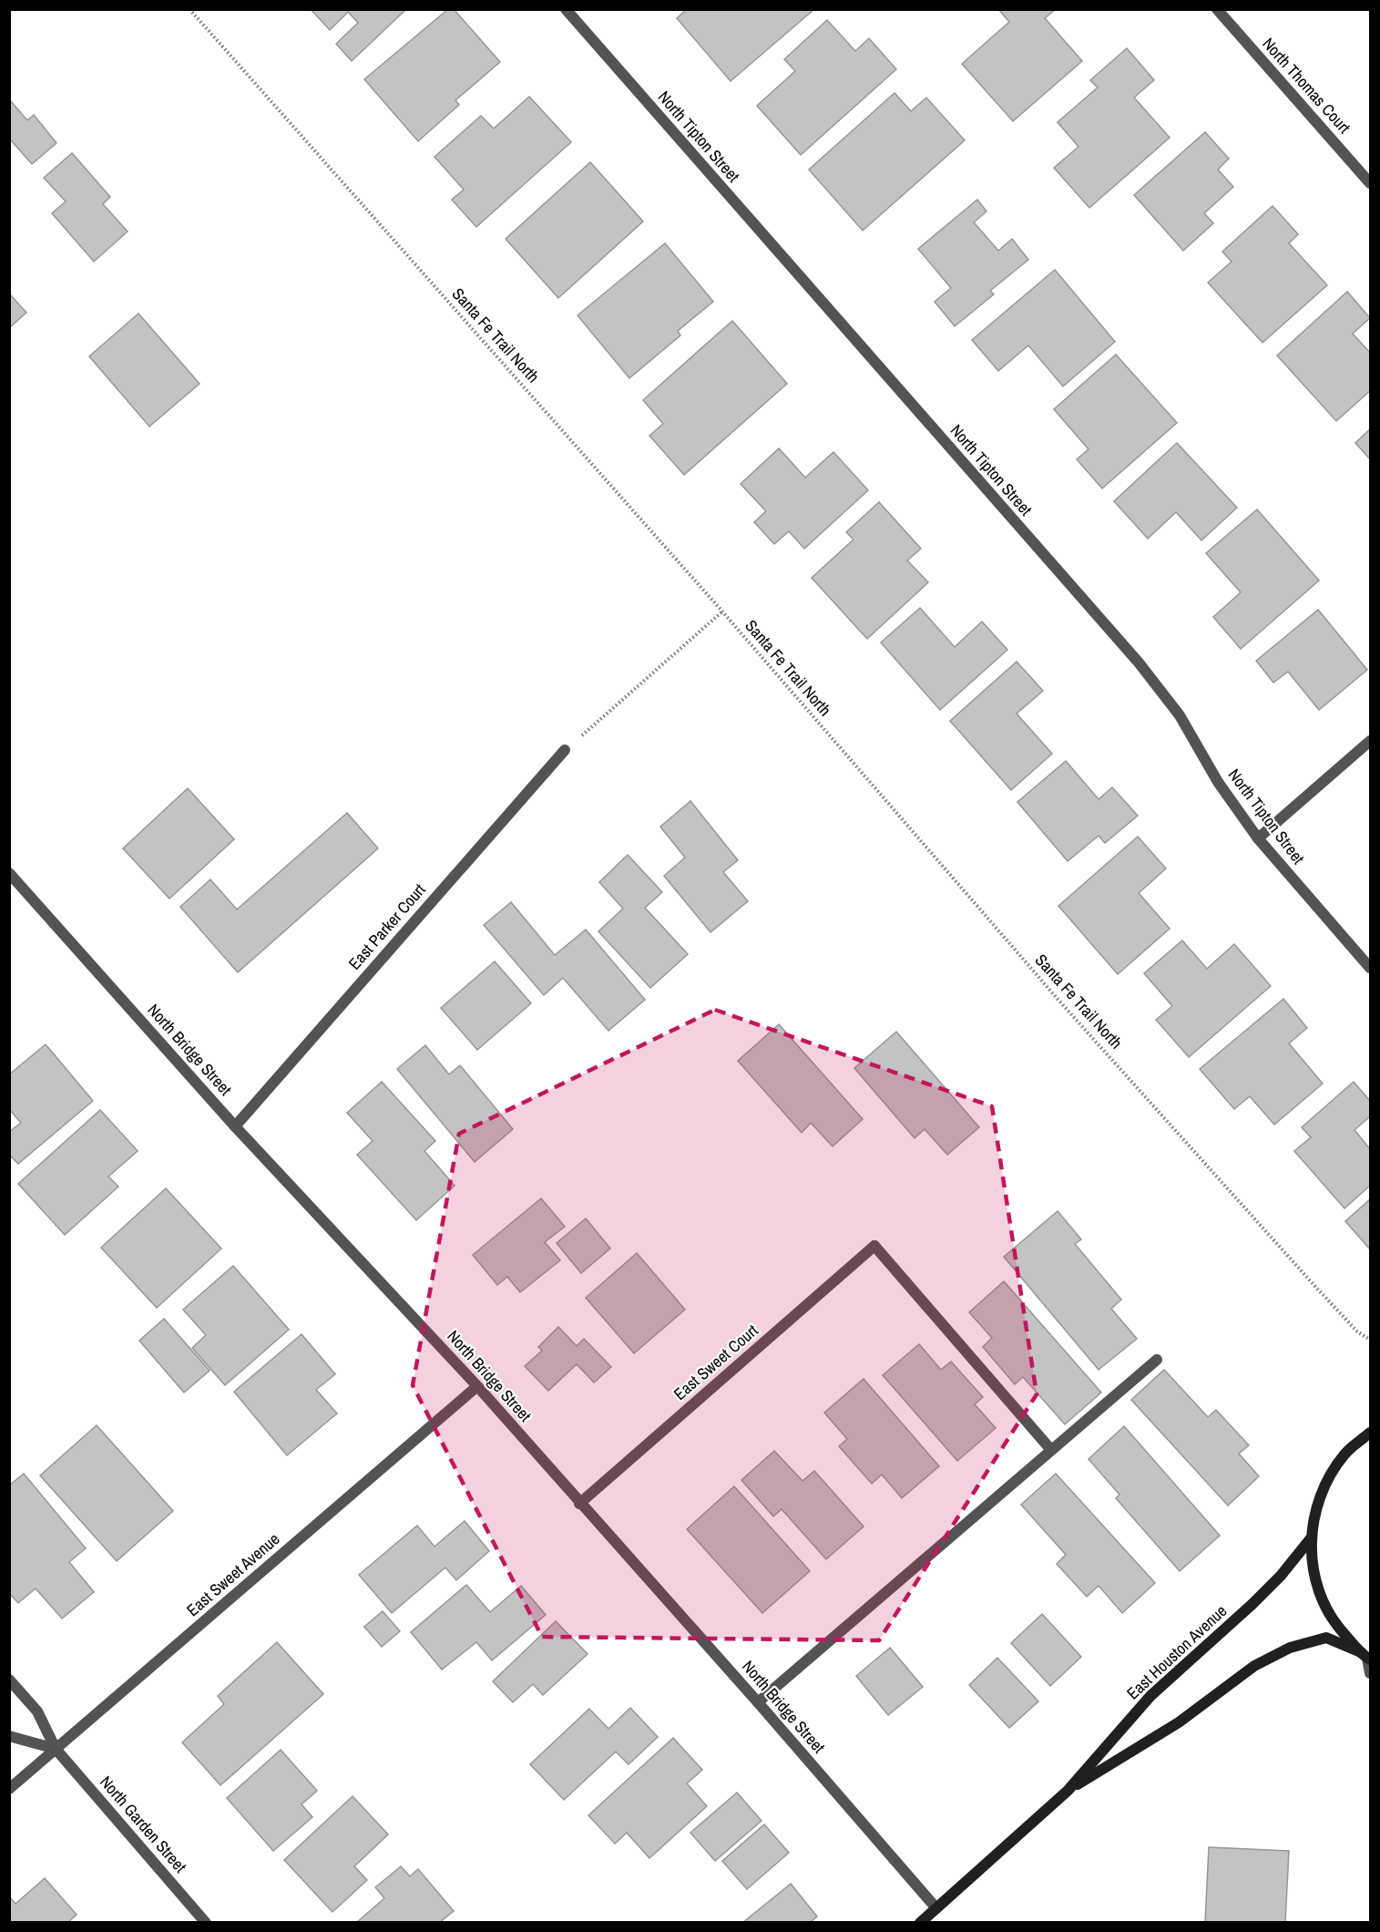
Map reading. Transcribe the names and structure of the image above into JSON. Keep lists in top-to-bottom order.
{
  "streets": {
    "main road": ["East Houston Avenue"],
    "street": [
      "North Thomas Court",
      "North Tipton Street",
      "East Parker Court",
      "North Bridge Street",
      "East Sweet Court",
      "East Sweet Avenue",
      "North Garden Street"
    ],
    "path": ["Santa Fe Trail North"]
  },
  "crossings": [
    ["East Parker Court", "North Bridge Street"],
    ["North Bridge Street", "East Sweet Court"],
    ["North Bridge Street", "East Sweet Avenue"],
    ["North Bridge Street", "East Houston Avenue"],
    ["East Sweet Avenue", "North Garden Street"]
  ]
}
